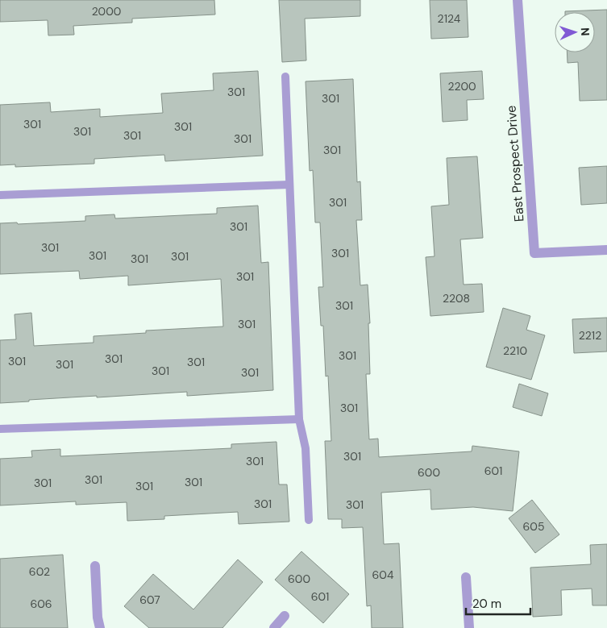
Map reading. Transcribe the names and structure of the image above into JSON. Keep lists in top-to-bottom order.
{
  "streets": {
    "street": ["East Prospect Drive"]
  },
  "house_numbers": [
    "2000",
    "2124",
    "2200",
    "301",
    "301",
    "301",
    "301",
    "301",
    "301",
    "301",
    "301",
    "301",
    "301",
    "301",
    "301",
    "301",
    "301",
    "301",
    "301",
    "2208",
    "301",
    "301",
    "2212",
    "2210",
    "301",
    "301",
    "301",
    "301",
    "301",
    "301",
    "301",
    "301",
    "301",
    "301",
    "601",
    "600",
    "301",
    "301",
    "301",
    "301",
    "301",
    "301",
    "605",
    "602",
    "604",
    "600",
    "601",
    "607",
    "606"
  ],
  "scale_bar": "20 m",
  "north": "right"
}
